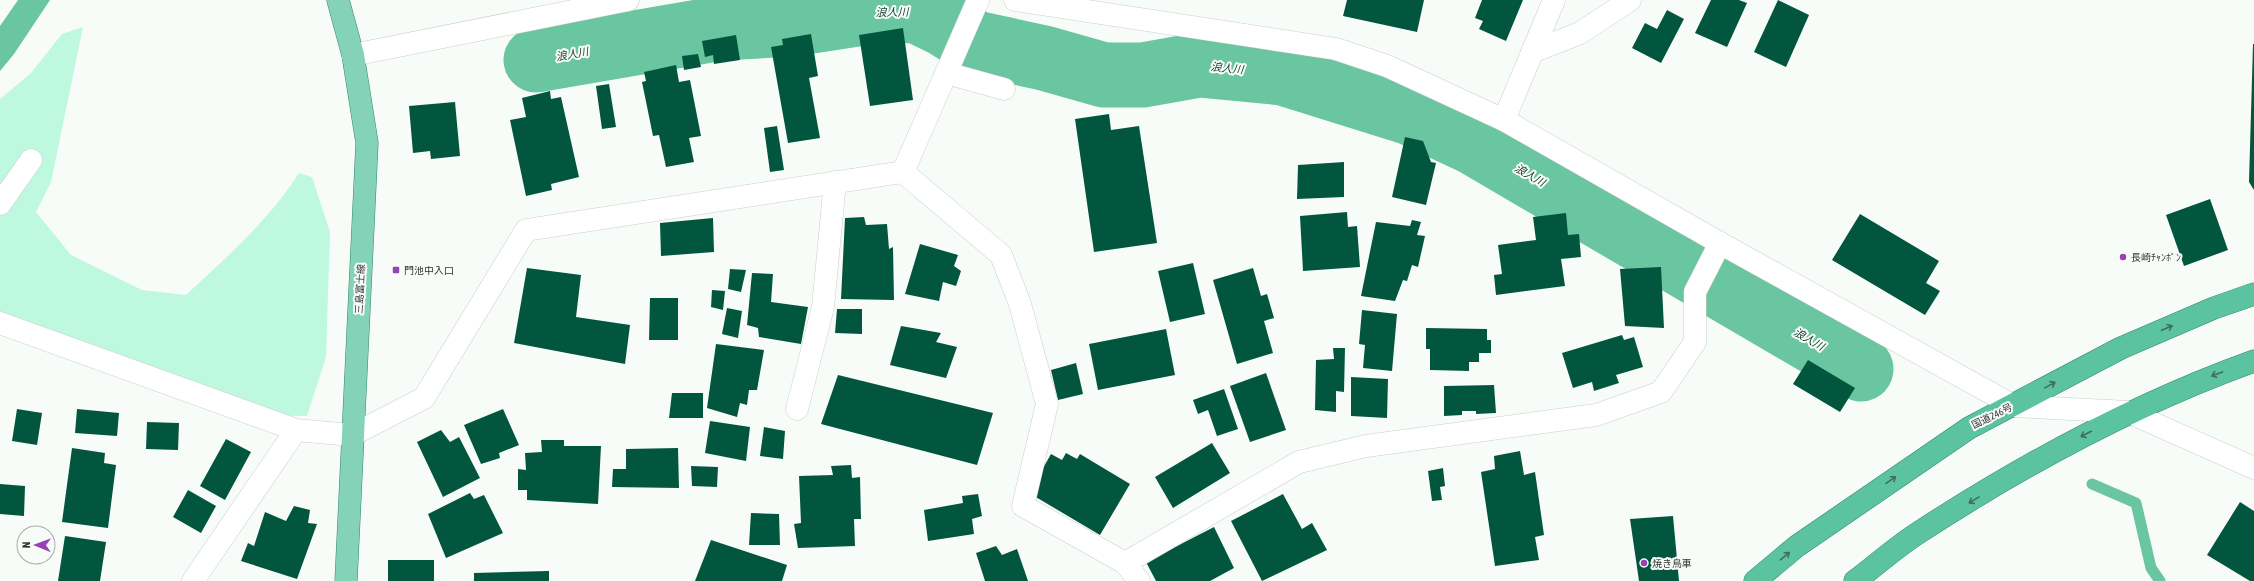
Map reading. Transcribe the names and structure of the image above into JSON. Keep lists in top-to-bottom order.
{
  "streets": {
    "highway": ["国道246号"],
    "main road": ["三島富士線"]
  },
  "water": ["浪人川"],
  "places": {
    "other": ["長崎ﾁｬﾝﾎﾟﾝ", "焼き鳥車"],
    "transit": ["門池中入口"]
  },
  "north": "left"
}
